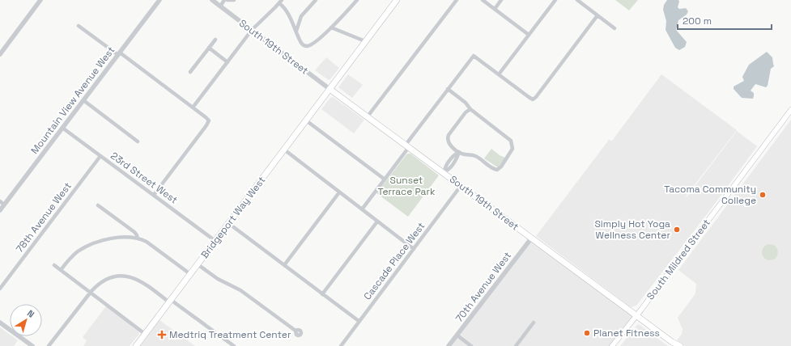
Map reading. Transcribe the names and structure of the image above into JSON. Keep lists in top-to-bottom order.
{
  "streets": {
    "main road": ["South 19th Street", "Bridgeport Way West", "South Mildred Street"],
    "street": [
      "Mountain View Avenue West",
      "23rd Street West",
      "78th Avenue West",
      "Cascade Place West",
      "70th Avenue West"
    ]
  },
  "crossings": [
    ["South 19th Street", "Bridgeport Way West"],
    ["South 19th Street", "South Mildred Street"],
    ["South 19th Street", "Cascade Place West"],
    ["South 19th Street", "70th Avenue West"],
    ["Mountain View Avenue West", "23rd Street West"],
    ["23rd Street West", "78th Avenue West"],
    ["23rd Street West", "Bridgeport Way West"]
  ],
  "parks": ["Sunset Terrace Park"],
  "places": {
    "other": ["Tacoma Community College", "Simply Hot Yoga Wellness Center", "Planet Fitness"],
    "health": ["Medtriq Treatment Center"]
  },
  "scale_bar": "200 m",
  "north": "top right"
}
